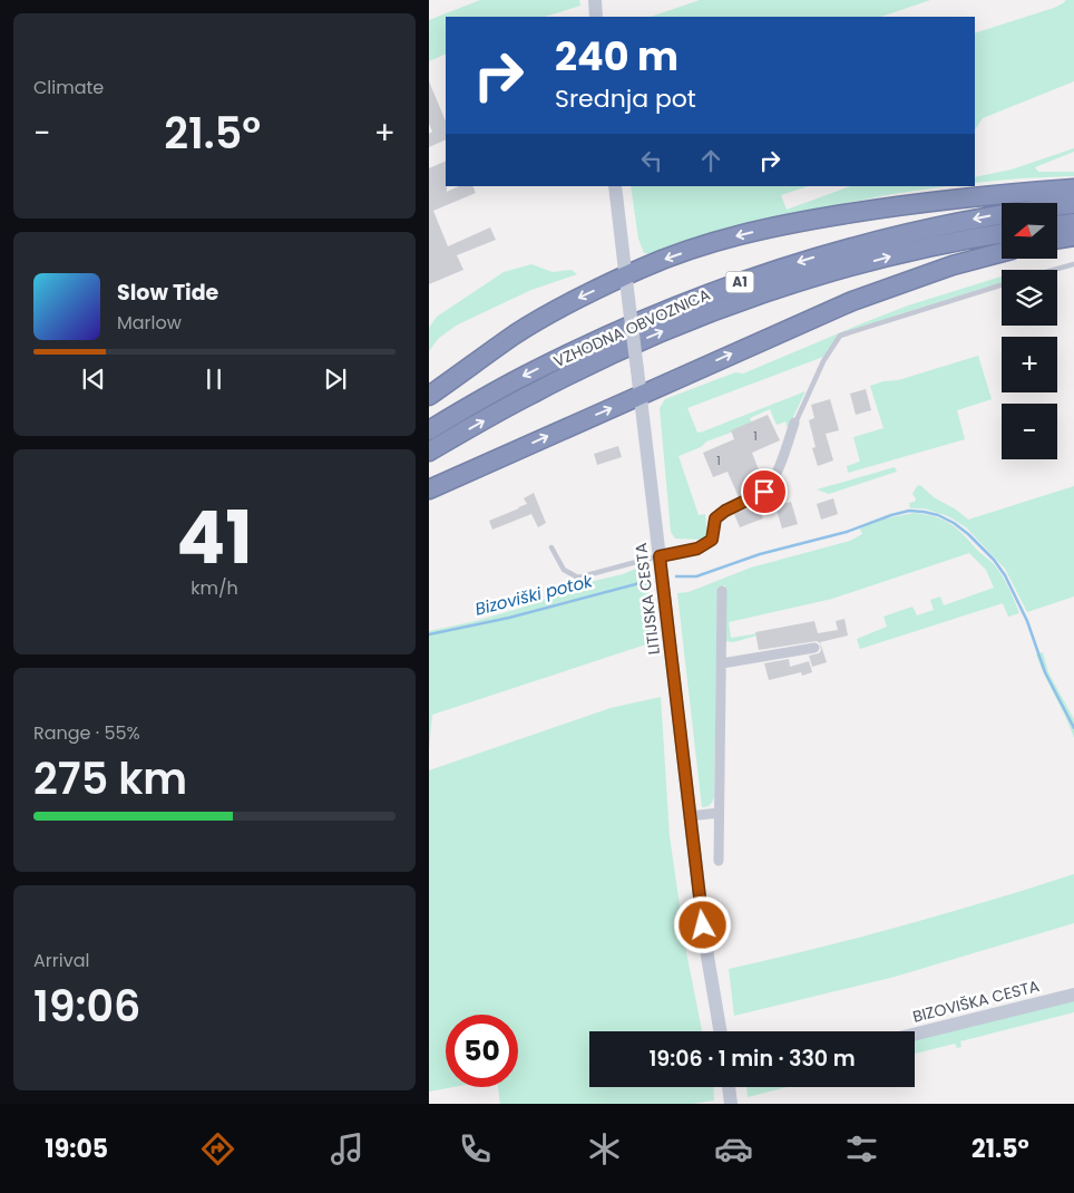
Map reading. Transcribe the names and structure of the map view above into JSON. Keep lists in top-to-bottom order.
{
  "streets": {
    "highway": ["A1", "VZHODNA OBVOZNICA"],
    "main road": ["LITIJSKA CESTA", "BIZOVIŠKA CESTA"]
  },
  "water": ["Bizoviški potok"],
  "house_numbers": ["1", "1"],
  "north": "left",
  "page": {
    "tile": [
      "Climate",
      ["41", "km/h"],
      ["Range · 55%", "275 km"],
      ["Arrival", "19:06"]
    ],
    "turn": ["240 m", "Srednja pot"],
    "heat": ["−", "21.5°", "+"],
    "map_buttons": ["+", "−"],
    "song": ["Slow Tide", "Marlow"],
    "limit": "50",
    "trip": "19:06 · 1 min · 330 m",
    "tabs": ["19:05", "21.5°"]
  }
}
